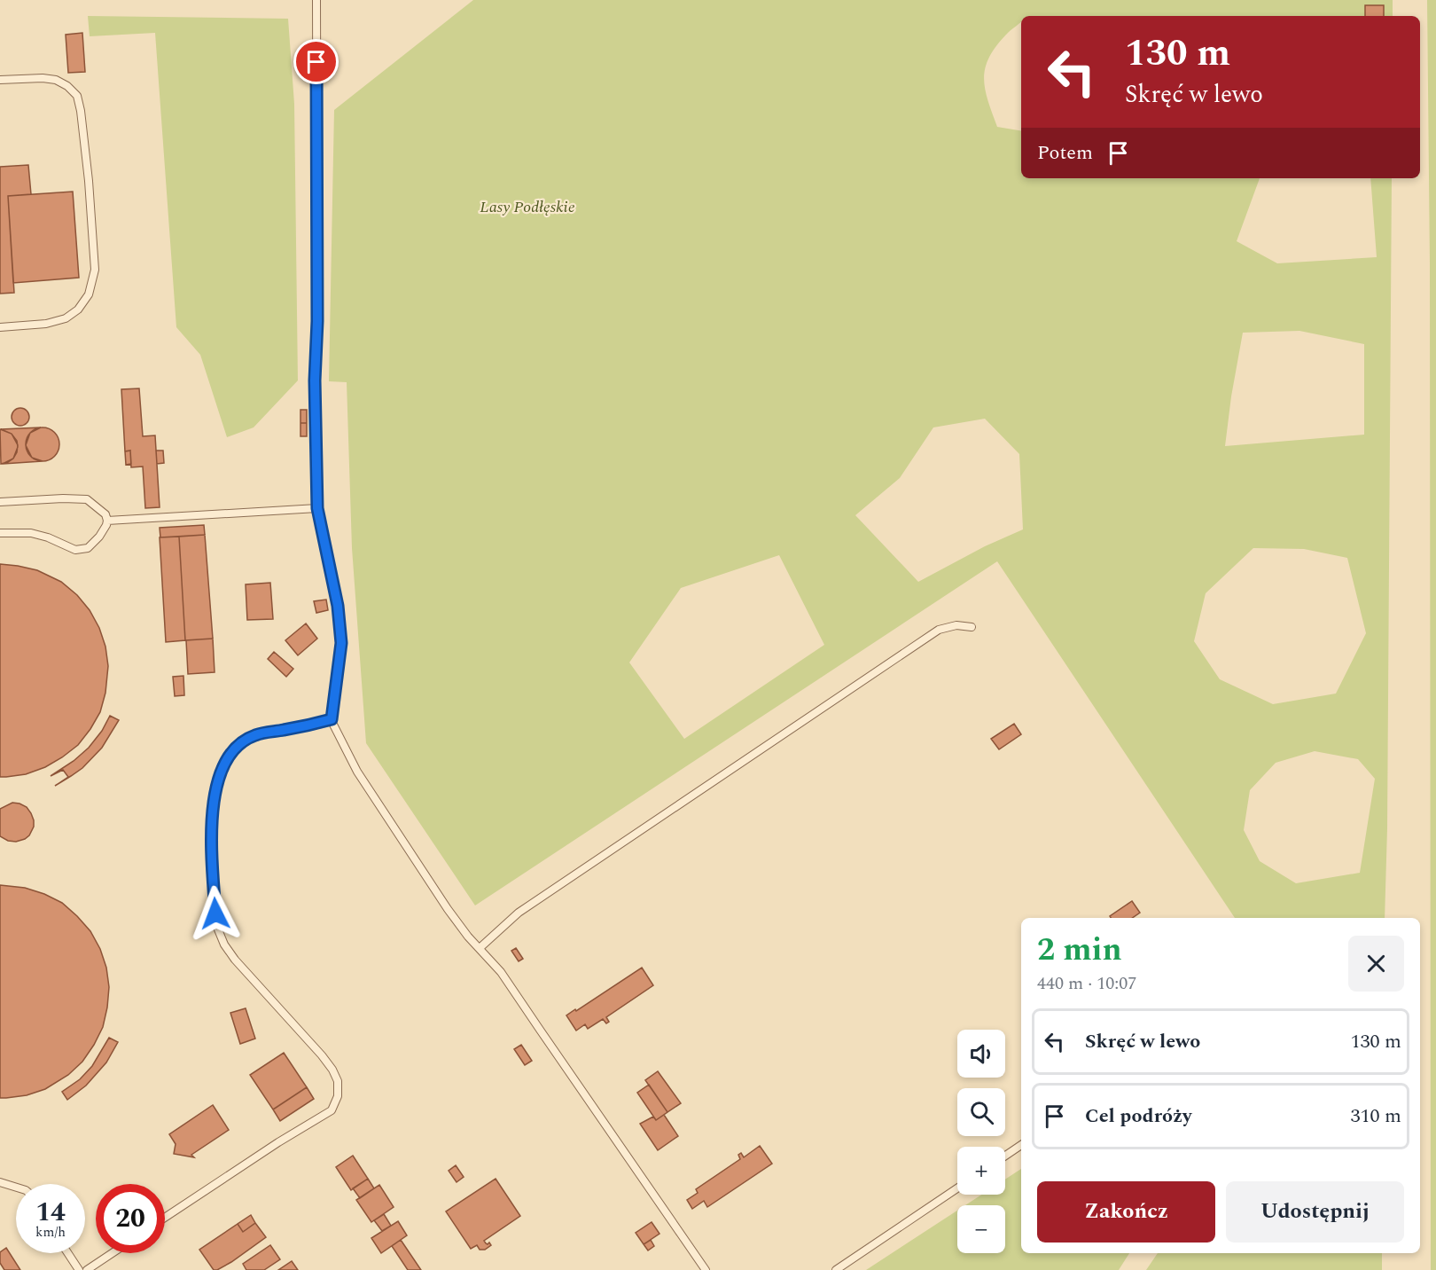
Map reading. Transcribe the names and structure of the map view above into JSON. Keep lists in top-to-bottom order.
{
  "parks": ["Lasy Podłęskie"],
  "page": {
    "turn": ["130 m", "Skręć w lewo"],
    "then": "Potem",
    "heading": ["2 min", "440 m · 10:07"],
    "list": [
      {
        "name": "Skręć w lewo",
        "value": "130 m"
      },
      {
        "name": "Cel podróży",
        "value": "310 m"
      }
    ],
    "map_buttons": ["+", "−"],
    "buttons": ["Zakończ", "Udostępnij"],
    "speed": "14 km/h",
    "limit": "20"
  }
}
